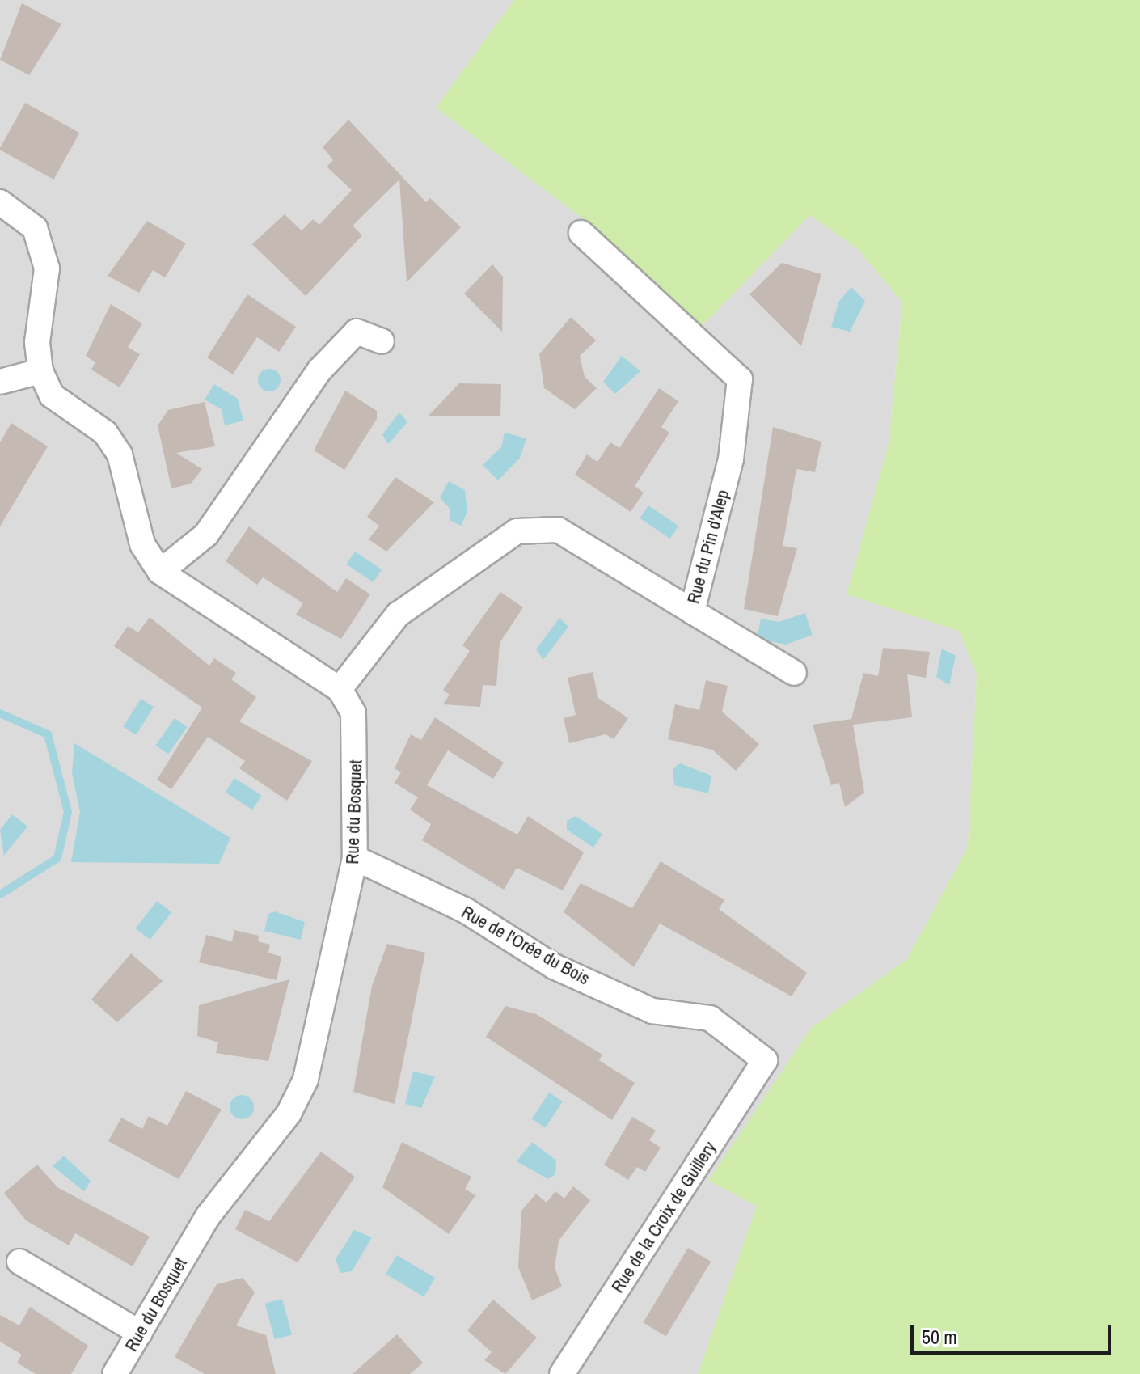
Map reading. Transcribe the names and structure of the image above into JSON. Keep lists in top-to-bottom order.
{
  "streets": {
    "street": [
      "Rue du Pin d'Alep",
      "Rue du Bosquet",
      "Rue de l'Orée du Bois",
      "Rue de la Croix de Guillery"
    ]
  },
  "crossings": [
    ["Rue du Pin d'Alep", "Rue du Bosquet"],
    ["Rue du Bosquet", "Rue de l'Orée du Bois"],
    ["Rue de l'Orée du Bois", "Rue de la Croix de Guillery"]
  ],
  "scale_bar": "50 m"
}
